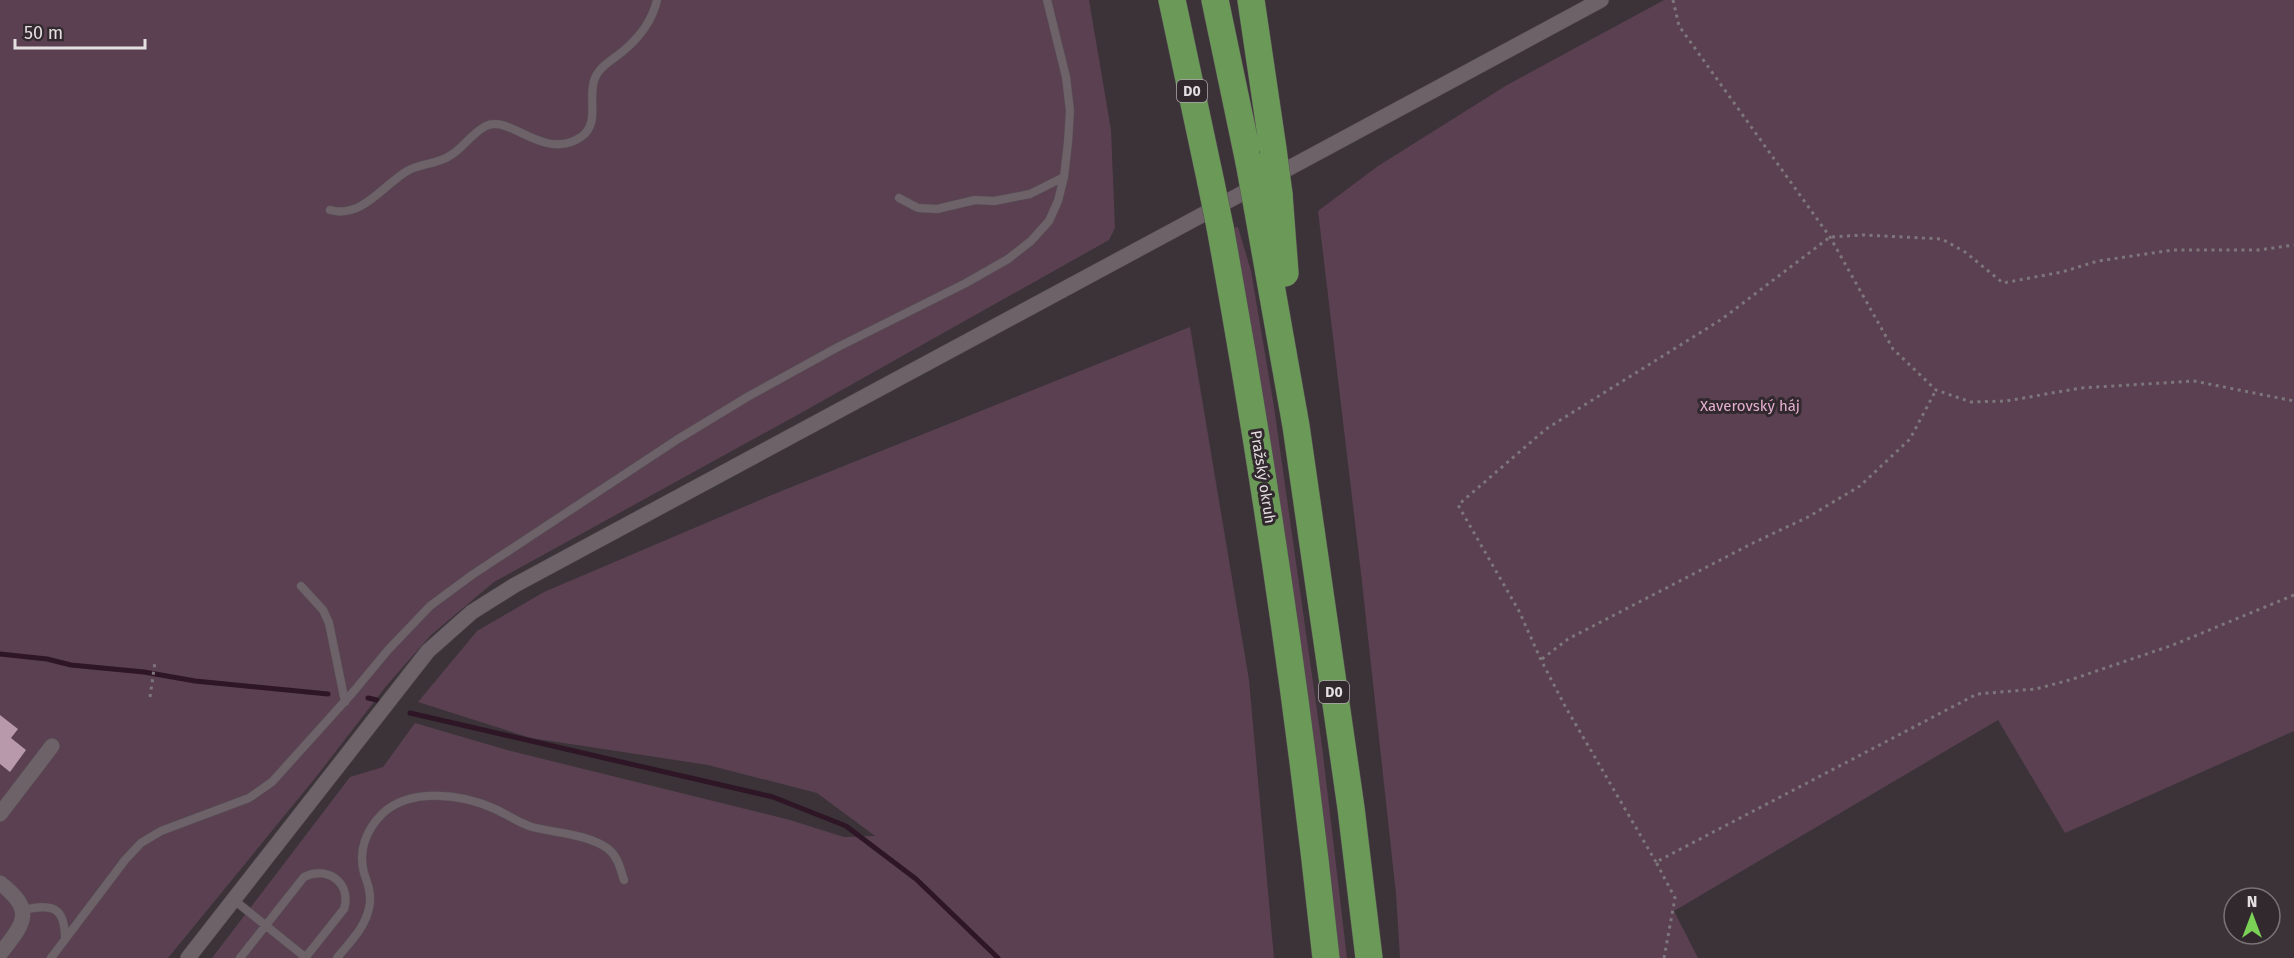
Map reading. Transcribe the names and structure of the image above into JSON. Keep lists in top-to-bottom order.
{
  "streets": {
    "highway": ["D0", "Pražský okruh"]
  },
  "parks": ["Xaverovský háj"],
  "scale_bar": "50 m",
  "north": "top"
}
